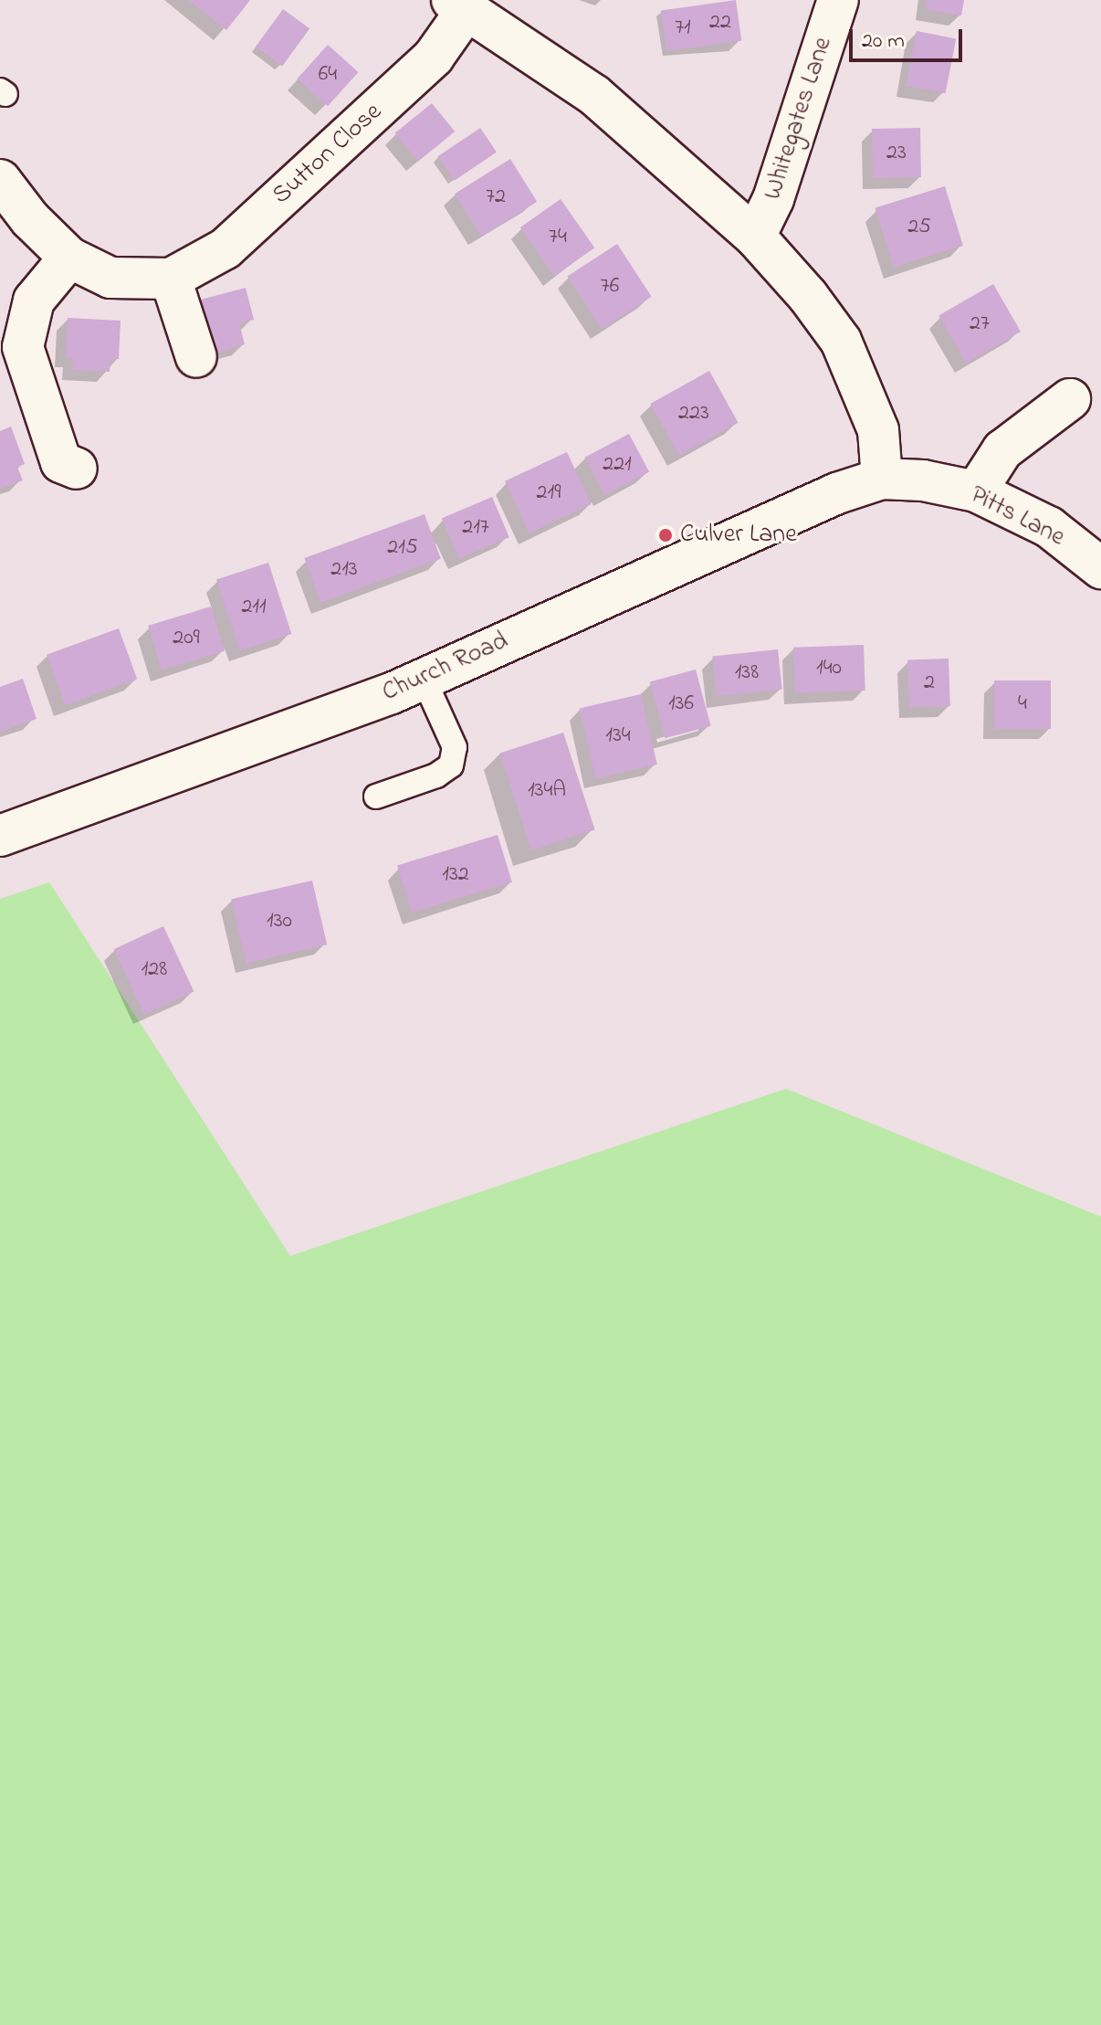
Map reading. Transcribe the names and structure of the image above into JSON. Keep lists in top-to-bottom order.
{
  "streets": {
    "street": [
      "Whitegates Lane",
      "Sutton Close",
      "Pitts Lane",
      "Church Road"
    ]
  },
  "crossings": [
    ["Pitts Lane", "Church Road"]
  ],
  "places": ["Culver Lane"],
  "house_numbers": [
    "22",
    "71",
    "64",
    "23",
    "72",
    "25",
    "74",
    "76",
    "27",
    "223",
    "221",
    "219",
    "217",
    "215",
    "213",
    "211",
    "209",
    "140",
    "138",
    "2",
    "136",
    "4",
    "134",
    "134A",
    "132",
    "130",
    "128"
  ],
  "scale_bar": "20 m"
}
